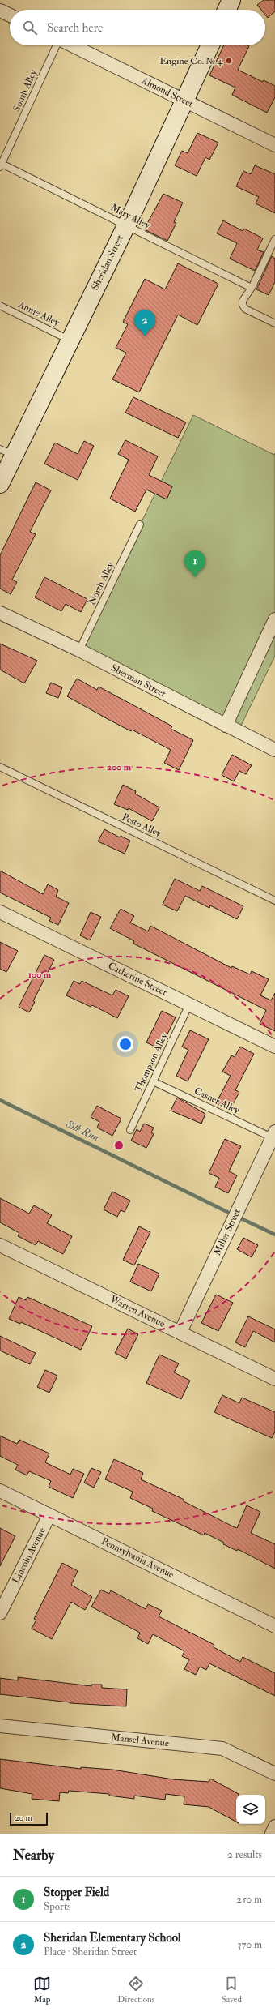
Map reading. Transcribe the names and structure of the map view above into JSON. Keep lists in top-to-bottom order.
{
  "streets": {
    "street": [
      "Almond Street",
      "Sheridan Street",
      "Sherman Street",
      "Catherine Street",
      "Miller Street",
      "Warren Avenue",
      "Lincoln Avenue",
      "Pennsylvania Avenue",
      "Mansel Avenue"
    ],
    "lane": [
      "South Alley",
      "Mary Alley",
      "Annie Alley",
      "North Alley",
      "Pesto Alley",
      "Thompson Alley",
      "Casner Alley"
    ]
  },
  "crossings": [
    ["South Alley", "Mary Alley"],
    ["Almond Street", "Sheridan Street"],
    ["Mary Alley", "Sheridan Street"],
    ["Sheridan Street", "Annie Alley"],
    ["North Alley", "Sherman Street"],
    ["Catherine Street", "Thompson Alley"],
    ["Thompson Alley", "Casner Alley"],
    ["Casner Alley", "Miller Street"],
    ["Miller Street", "Warren Avenue"],
    ["Lincoln Avenue", "Pennsylvania Avenue"]
  ],
  "water": ["Silk Run"],
  "places": ["Engine Co. № 4"],
  "scale_bar": "20 m",
  "page": {
    "search": "Search here",
    "pins": ["2", "1"],
    "scale": "20 m",
    "heading": ["Nearby", "2 results"],
    "list": [
      {
        "mark": "1",
        "name": "Stopper Field",
        "note": "Sports",
        "value": "250 m"
      },
      {
        "mark": "2",
        "name": "Sheridan Elementary School",
        "note": "Place · Sheridan Street",
        "value": "370 m"
      }
    ],
    "nav": ["Map", "Directions", "Saved"]
  },
  "rings": ["200 m", "100 m"]
}
